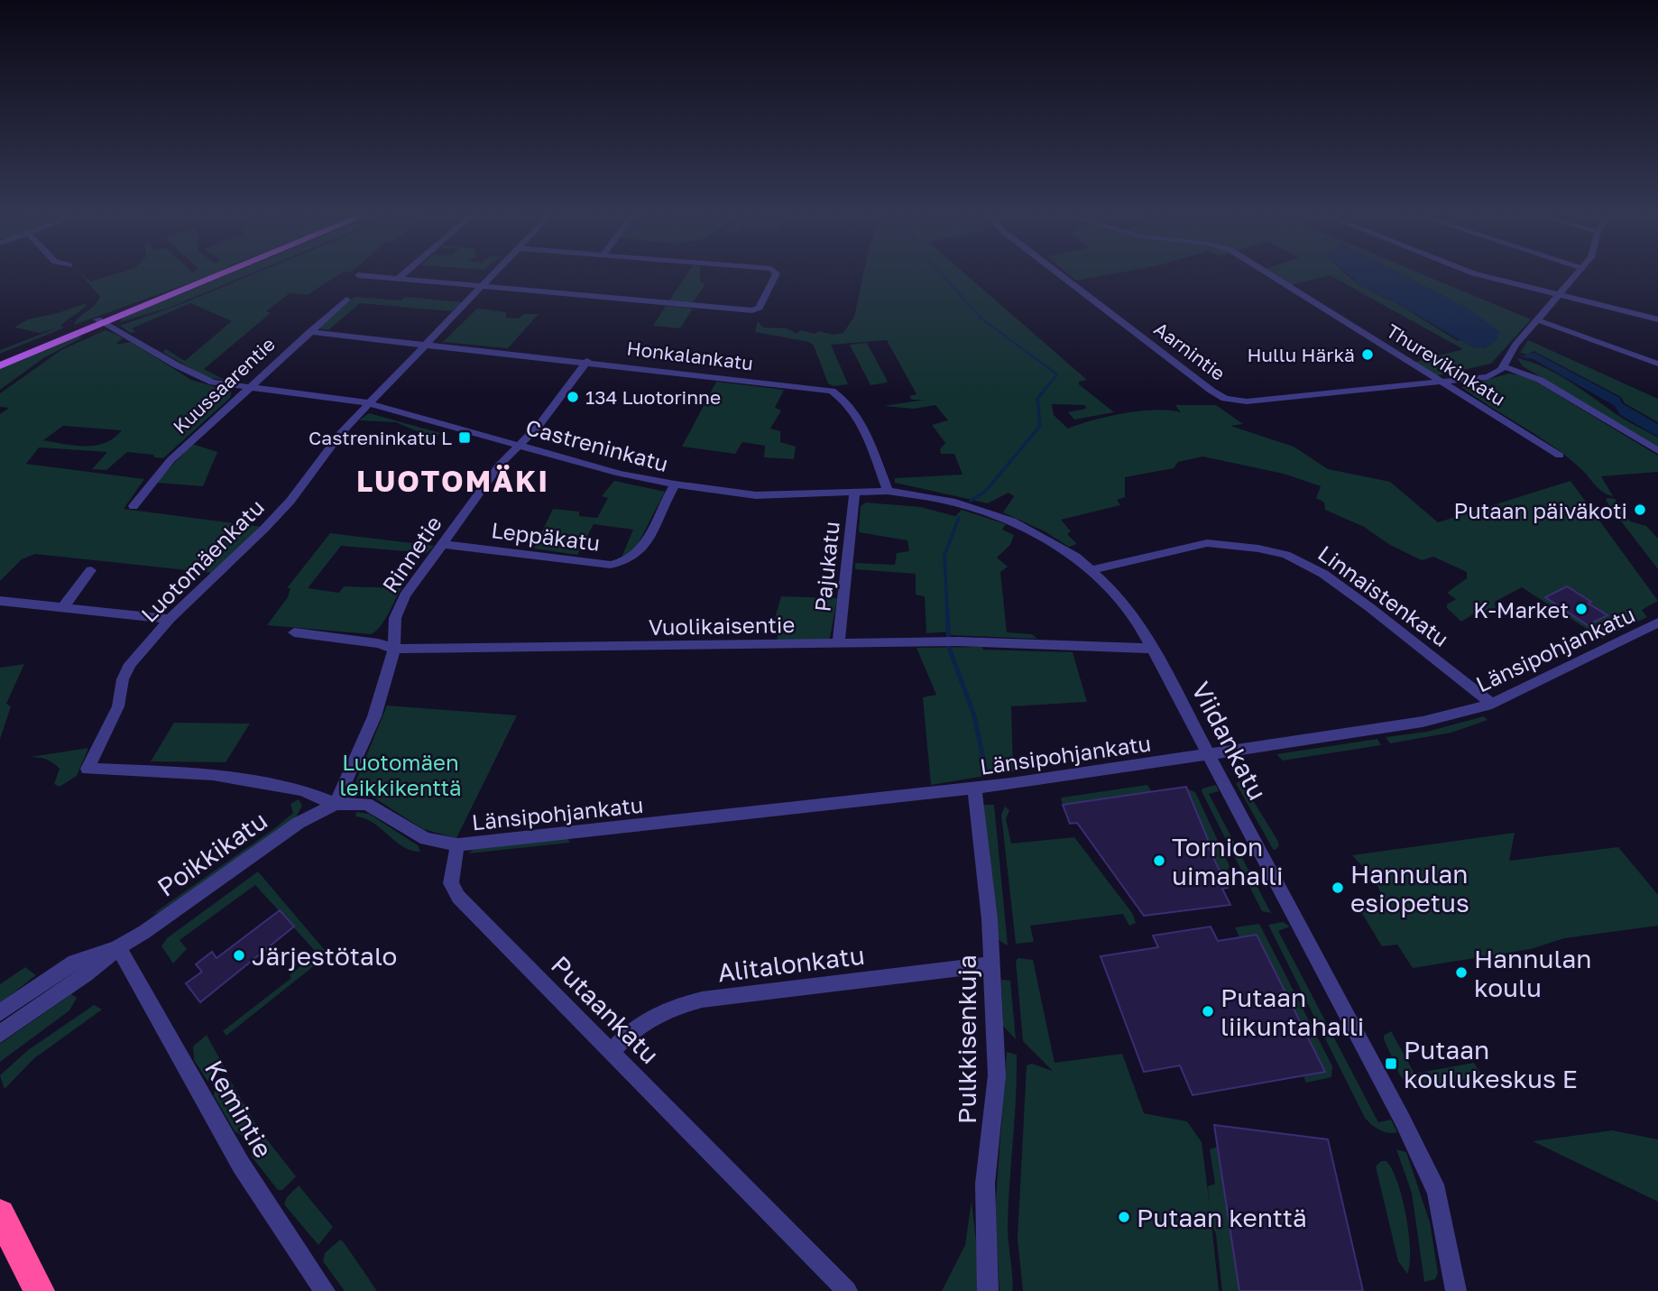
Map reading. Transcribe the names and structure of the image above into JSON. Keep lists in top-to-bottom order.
{
  "streets": {
    "street": [
      "Aarnintie",
      "Honkalankatu",
      "Thurevikinkatu",
      "Kuussaarentie",
      "Castreninkatu",
      "Leppäkatu",
      "Rinnetie",
      "Luotomäenkatu",
      "Pajukatu",
      "Linnaistenkatu",
      "Vuolikaisentie",
      "Länsipohjankatu",
      "Viidankatu",
      "Poikkikatu",
      "Alitalonkatu",
      "Putaankatu",
      "Pulkkisenkuja",
      "Kemintie"
    ]
  },
  "crossings": [
    ["Aarnintie", "Thurevikinkatu"],
    ["Honkalankatu", "Kuussaarentie"],
    ["Honkalankatu", "Castreninkatu"],
    ["Honkalankatu", "Rinnetie"],
    ["Honkalankatu", "Luotomäenkatu"],
    ["Kuussaarentie", "Castreninkatu"],
    ["Castreninkatu", "Leppäkatu"],
    ["Castreninkatu", "Rinnetie"],
    ["Castreninkatu", "Luotomäenkatu"],
    ["Castreninkatu", "Pajukatu"],
    ["Castreninkatu", "Linnaistenkatu"],
    ["Castreninkatu", "Viidankatu"],
    ["Leppäkatu", "Rinnetie"],
    ["Rinnetie", "Luotomäenkatu"],
    ["Rinnetie", "Vuolikaisentie"],
    ["Rinnetie", "Poikkikatu"],
    ["Luotomäenkatu", "Poikkikatu"],
    ["Pajukatu", "Vuolikaisentie"],
    ["Linnaistenkatu", "Länsipohjankatu"],
    ["Linnaistenkatu", "Viidankatu"],
    ["Vuolikaisentie", "Viidankatu"],
    ["Länsipohjankatu", "Viidankatu"],
    ["Länsipohjankatu", "Putaankatu"],
    ["Länsipohjankatu", "Pulkkisenkuja"],
    ["Poikkikatu", "Kemintie"],
    ["Alitalonkatu", "Putaankatu"],
    ["Alitalonkatu", "Pulkkisenkuja"]
  ],
  "districts": ["LUOTOMÄKI"],
  "parks": ["Luotomäen leikkikenttä"],
  "places": {
    "other": [
      "Hullu Härkä",
      "134 Luotorinne",
      "Putaan päiväkoti",
      "K-Market",
      "Tornion uimahalli",
      "Hannulan esiopetus",
      "Järjestötalo",
      "Hannulan koulu",
      "Putaan liikuntahalli",
      "Putaan kenttä"
    ],
    "transit": ["Castreninkatu L", "Putaan koulukeskus E"]
  }
}
